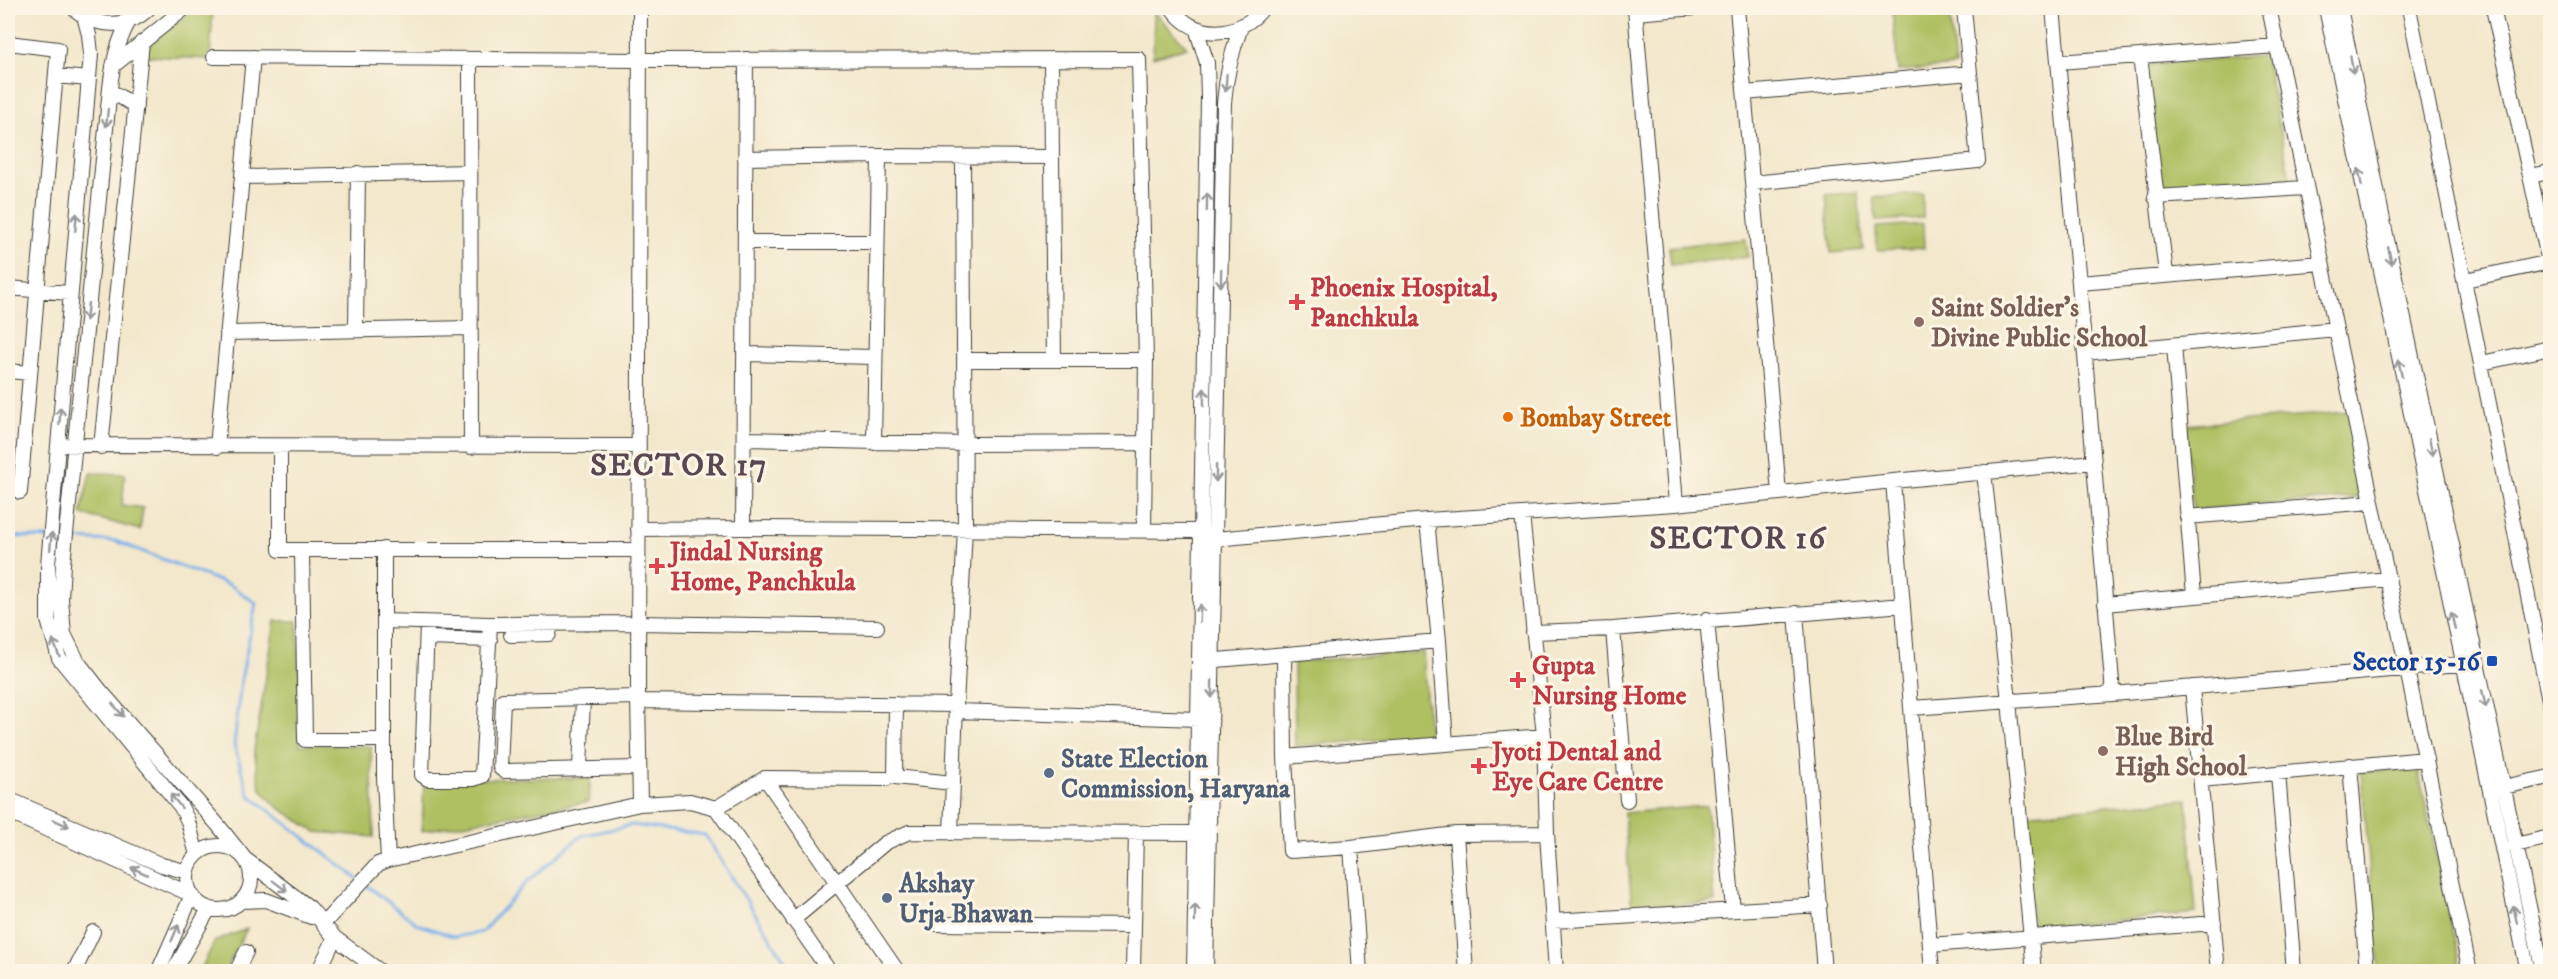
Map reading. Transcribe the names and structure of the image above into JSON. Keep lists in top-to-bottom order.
{
  "districts": ["SECTOR 17", "SECTOR 16"],
  "places": {
    "health": [
      "Phoenix Hospital, Panchkula",
      "Jindal Nursing Home, Panchkula",
      "Gupta Nursing Home",
      "Jyoti Dental and Eye Care Centre"
    ],
    "other": [
      "Saint Soldier’s Divine Public School",
      "Bombay Street",
      "Blue Bird High School",
      "State Election Commission, Haryana",
      "Akshay Urja Bhawan"
    ],
    "transit": ["Sector 15-16"]
  }
}
